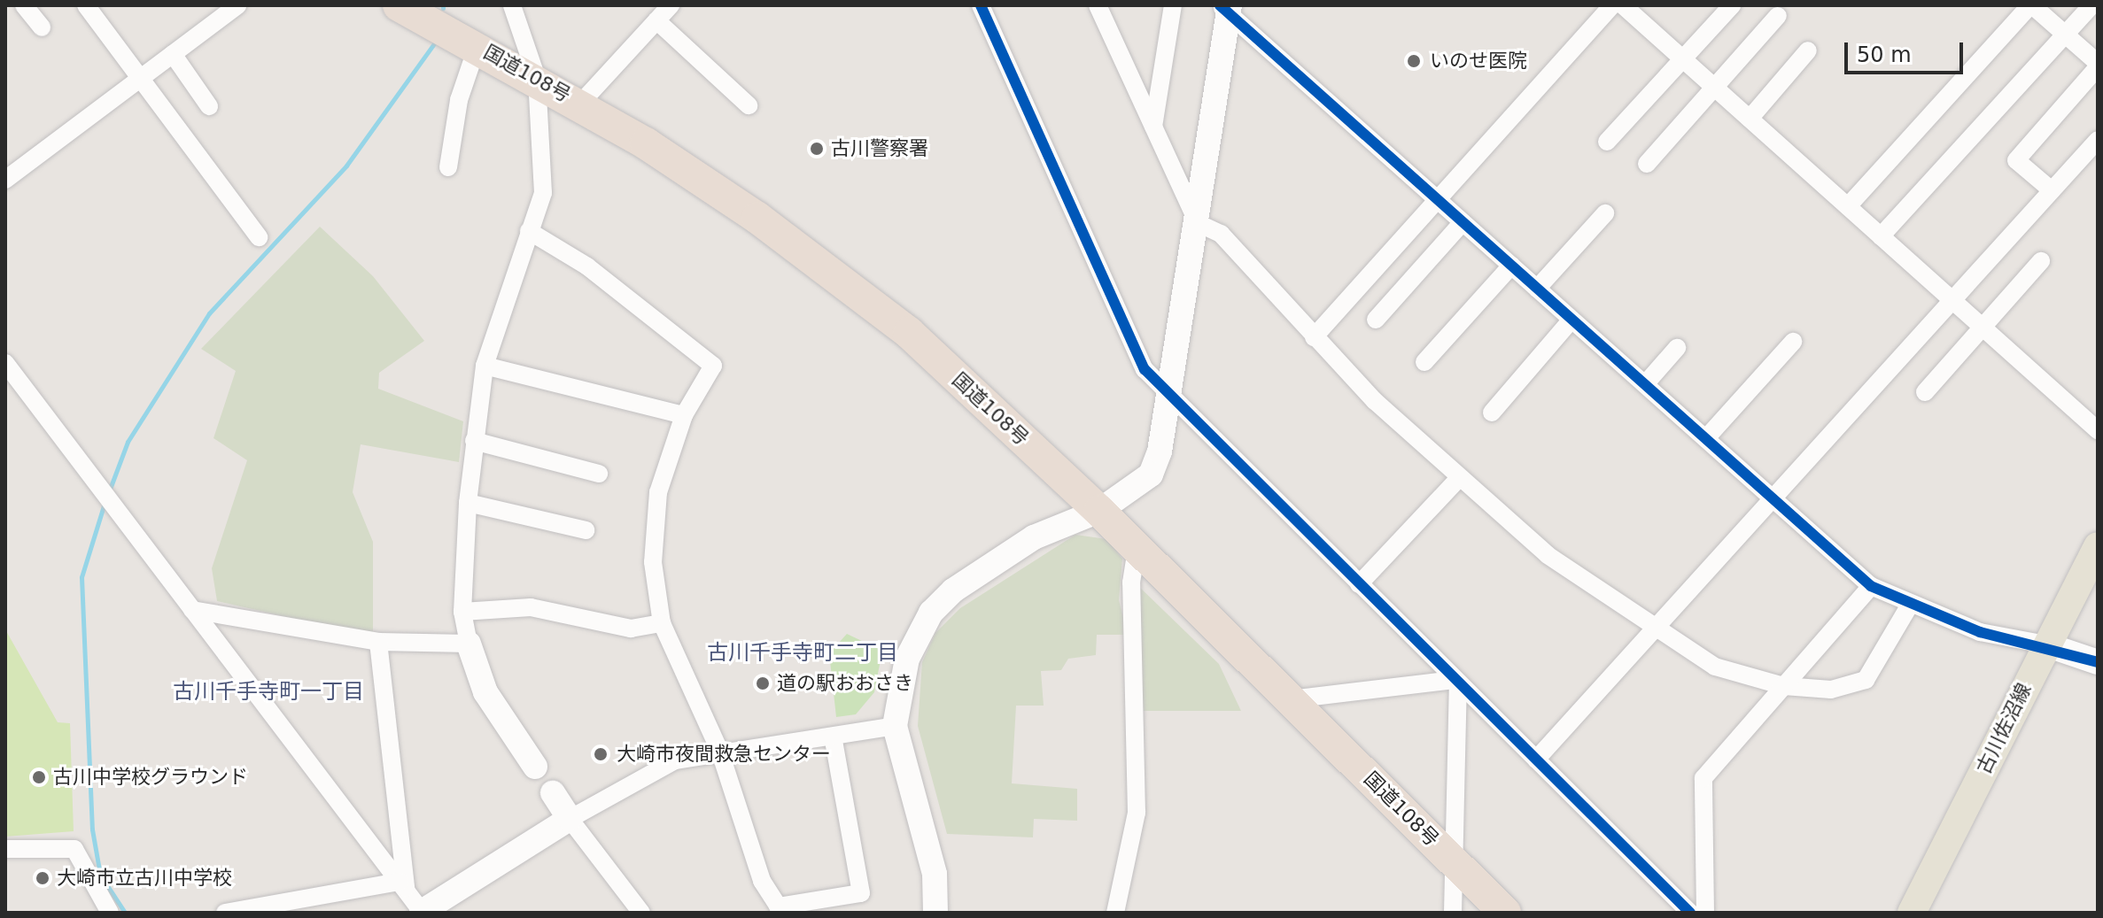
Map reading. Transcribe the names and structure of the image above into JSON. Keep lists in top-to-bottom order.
{
  "streets": {
    "highway": ["国道108号"],
    "main road": ["古川佐沼線"]
  },
  "districts": ["古川千手寺町二丁目", "古川千手寺町一丁目"],
  "places": [
    "いのせ医院",
    "古川警察署",
    "道の駅おおさき",
    "大崎市夜間救急センター",
    "古川中学校グラウンド",
    "大崎市立古川中学校"
  ],
  "scale_bar": "50 m"
}
